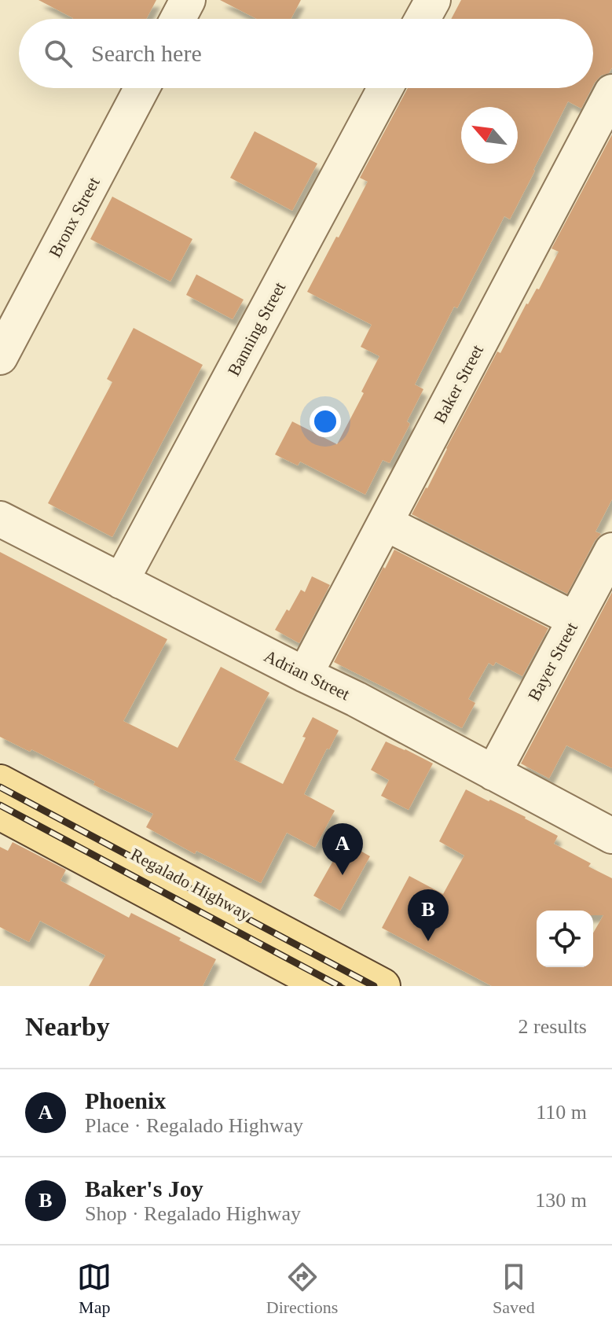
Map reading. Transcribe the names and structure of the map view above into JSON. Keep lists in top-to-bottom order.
{
  "streets": {
    "main road": ["Regalado Highway"],
    "street": [
      "Bronx Street",
      "Banning Street",
      "Baker Street",
      "Bayer Street",
      "Adrian Street"
    ]
  },
  "crossings": [
    ["Banning Street", "Adrian Street"],
    ["Baker Street", "Adrian Street"],
    ["Bayer Street", "Adrian Street"]
  ],
  "north": "top left",
  "page": {
    "search": "Search here",
    "pins": ["A", "B"],
    "heading": ["Nearby", "2 results"],
    "list": [
      {
        "mark": "A",
        "name": "Phoenix",
        "note": "Place · Regalado Highway",
        "value": "110 m"
      },
      {
        "mark": "B",
        "name": "Baker's Joy",
        "note": "Shop · Regalado Highway",
        "value": "130 m"
      }
    ],
    "nav": ["Map", "Directions", "Saved"]
  }
}
